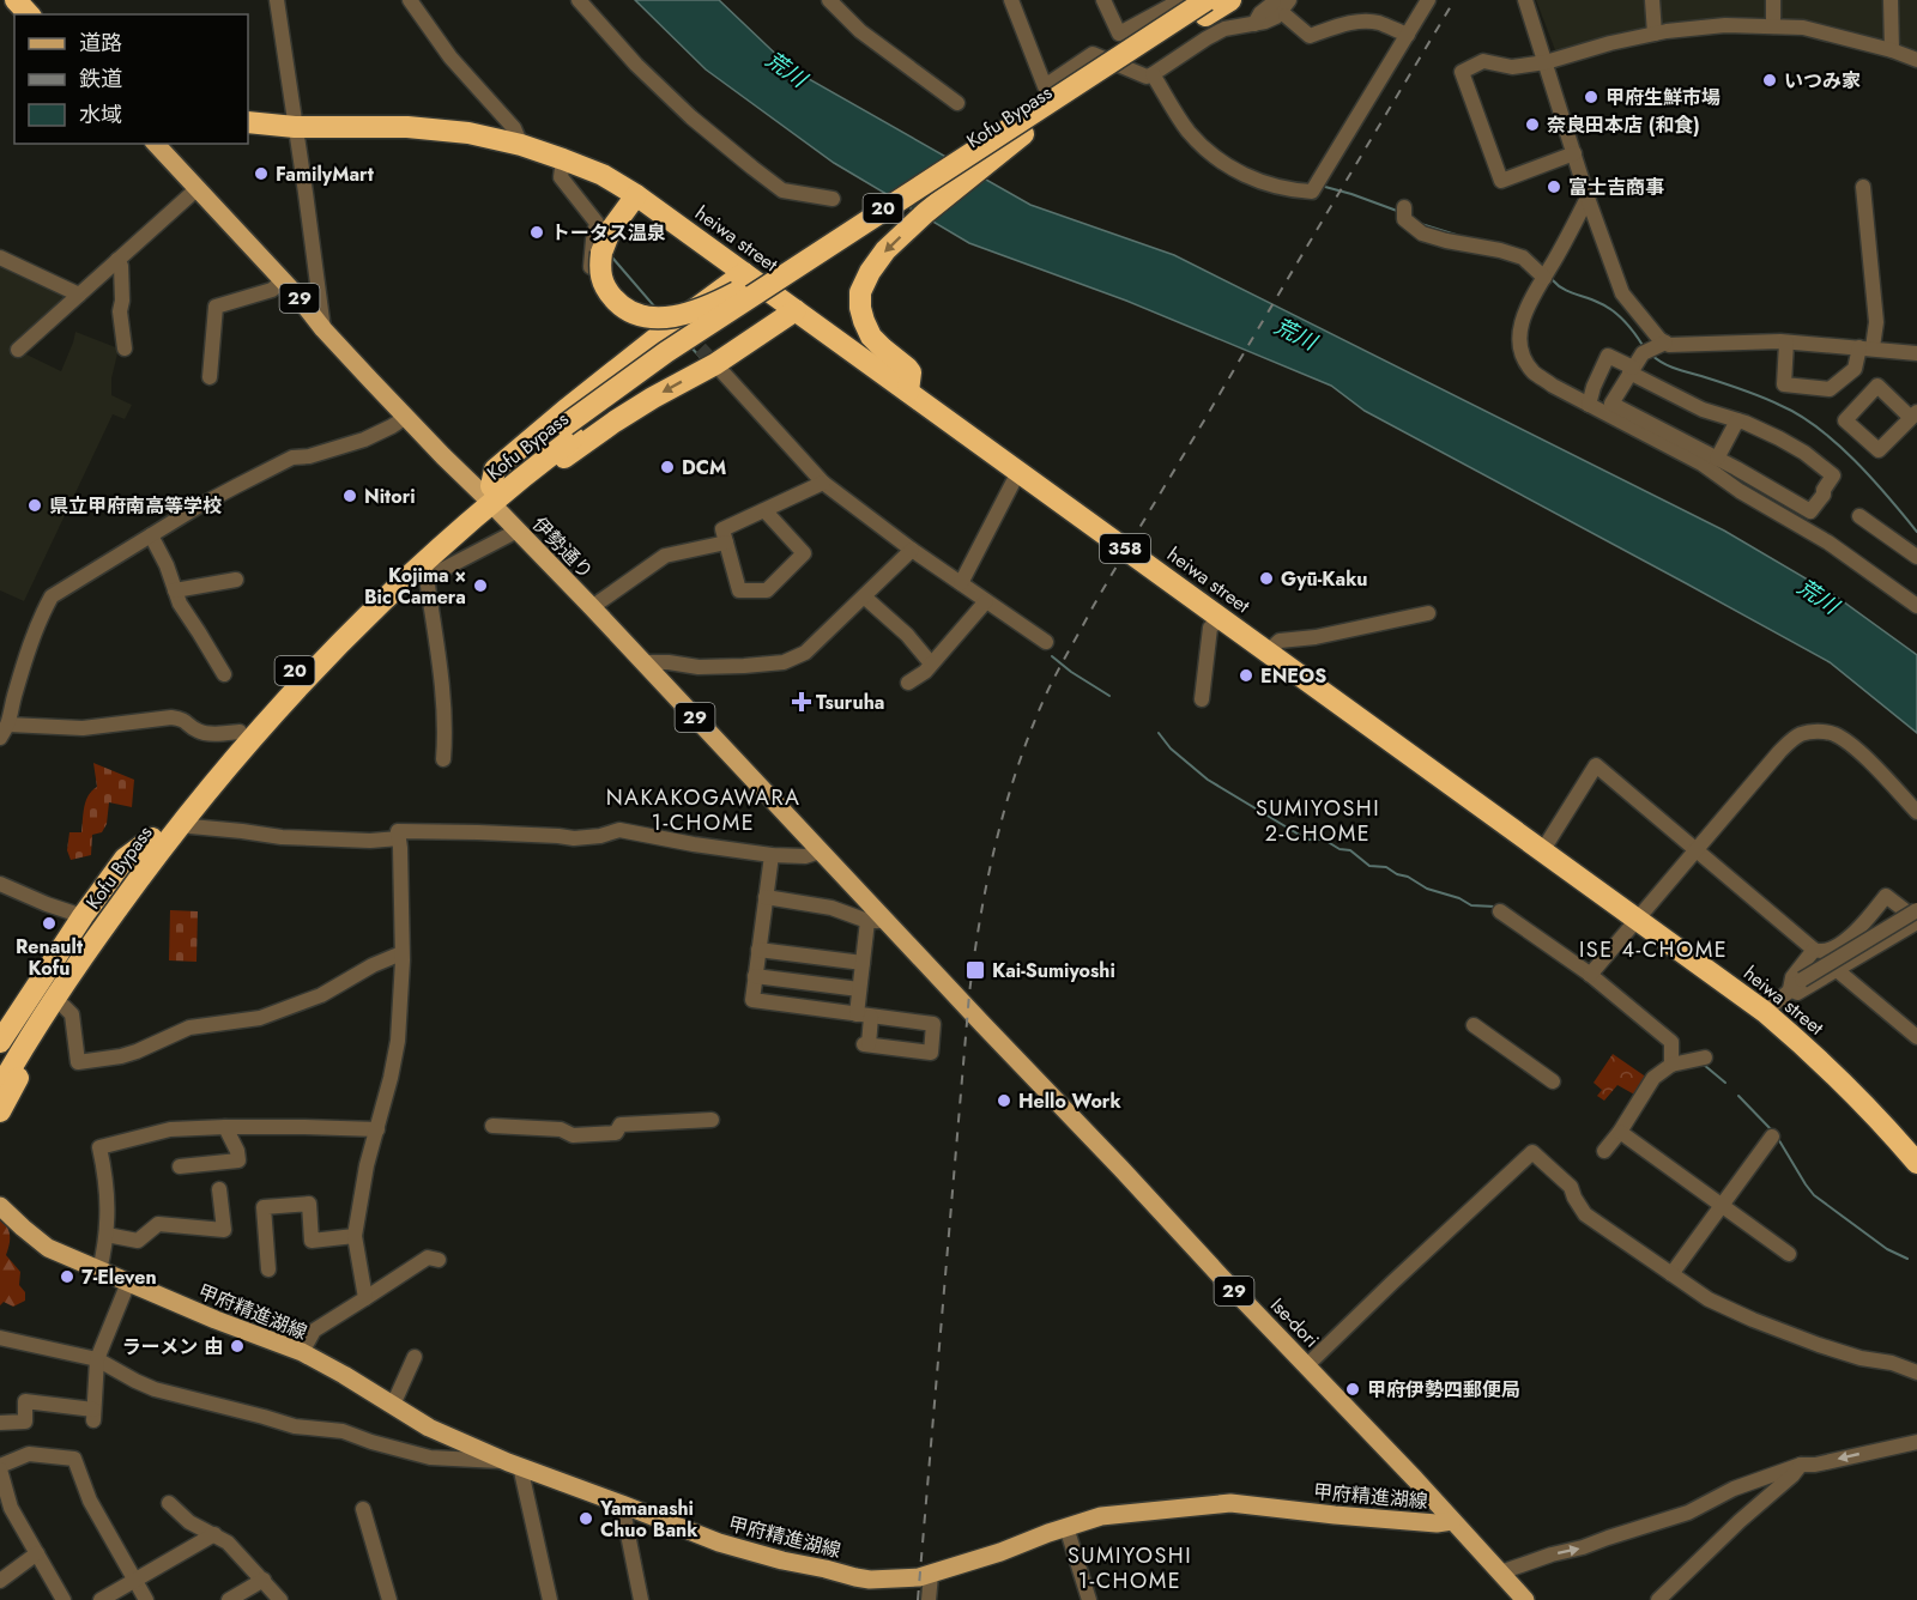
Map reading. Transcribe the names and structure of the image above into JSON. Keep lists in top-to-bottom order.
{
  "streets": {
    "highway": [
      "Kofu Bypass",
      "20",
      "heiwa street",
      "358"
    ],
    "main road": [
      "29",
      "伊勢通り",
      "甲府精進湖線",
      "Ise-dori"
    ]
  },
  "crossings": [
    ["Kofu Bypass", "伊勢通り"],
    ["伊勢通り", "Ise-dori"],
    ["甲府精進湖線", "Ise-dori"]
  ],
  "districts": [
    "NAKAKOGAWARA 1-CHOME",
    "SUMIYOSHI 2-CHOME",
    "ISE 4-CHOME",
    "SUMIYOSHI 1-CHOME"
  ],
  "water": ["荒川"],
  "places": {
    "other": [
      "いつみ家",
      "甲府生鮮市場",
      "奈良田本店 (和食)",
      "FamilyMart",
      "富士吉商事",
      "トータス温泉",
      "DCM",
      "Nitori",
      "県立甲府南高等学校",
      "Gyū-Kaku",
      "Kojima × Bic Camera",
      "ENEOS",
      "Renault Kofu",
      "Hello Work",
      "7-Eleven",
      "ラーメン 由",
      "甲府伊勢四郵便局",
      "Yamanashi Chuo Bank"
    ],
    "health": ["Tsuruha"],
    "transit": ["Kai-Sumiyoshi"]
  },
  "legend": ["道路", "鉄道", "水域"]
}
